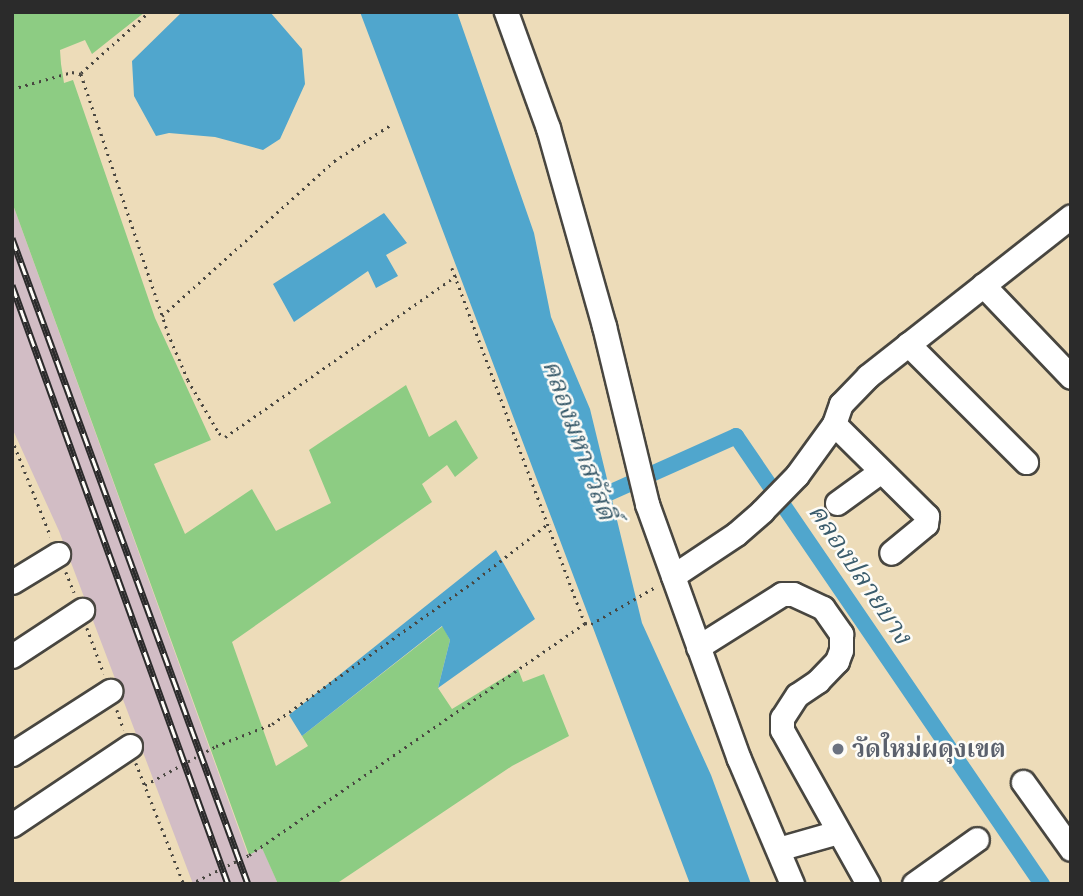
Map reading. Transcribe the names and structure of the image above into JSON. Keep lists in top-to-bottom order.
{
  "water": ["คลองมหาสวัสดิ์", "คลองปลายบาง"],
  "places": ["วัดใหม่ผดุงเขต"]
}
